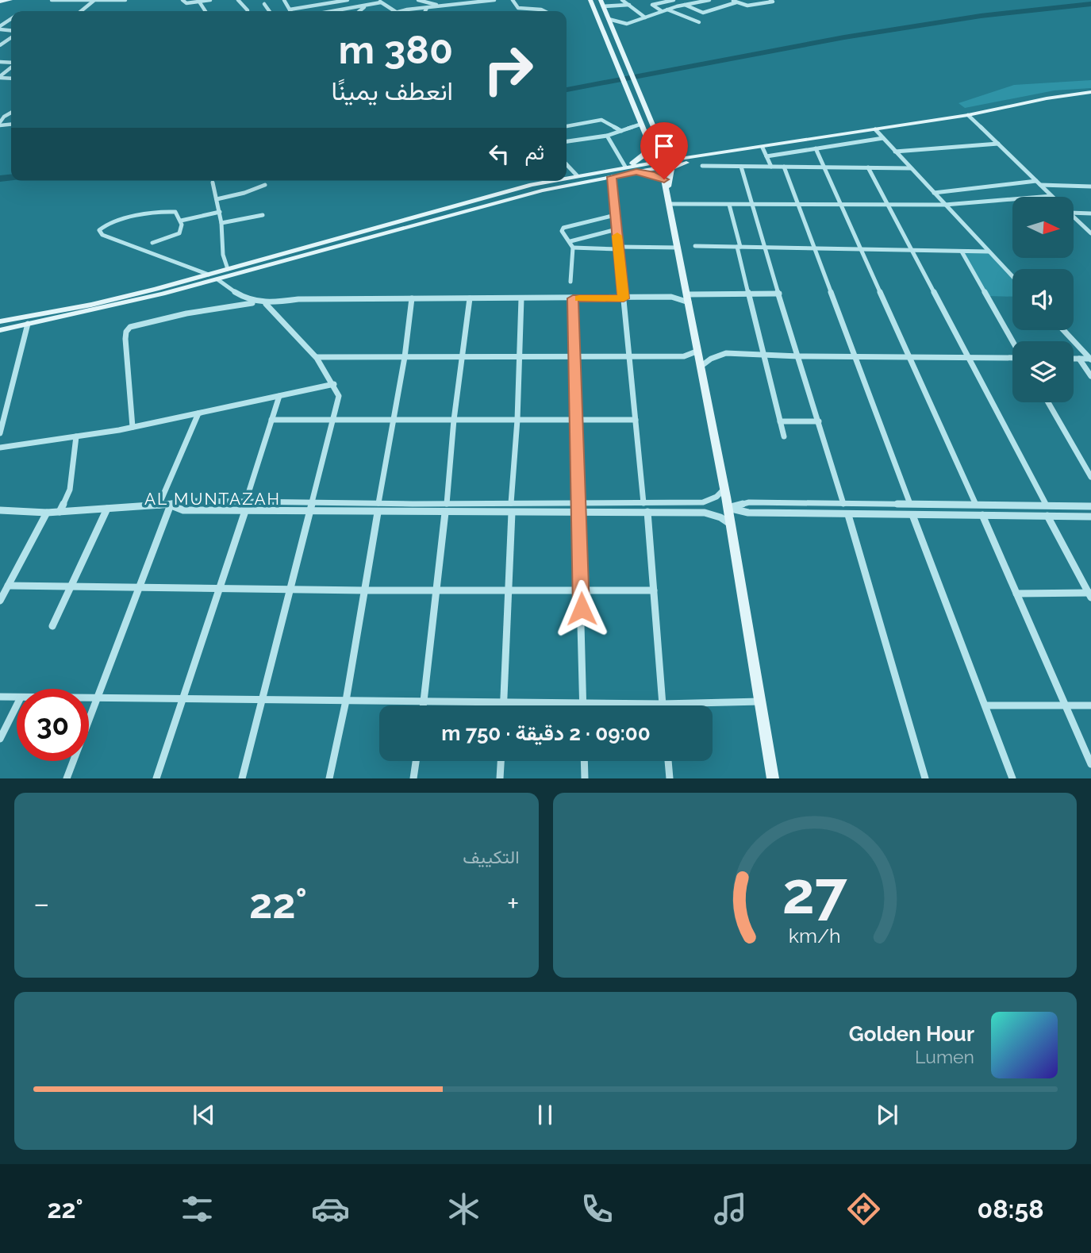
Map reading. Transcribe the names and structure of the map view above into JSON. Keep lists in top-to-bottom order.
{
  "districts": ["AL MUNTAZAH"],
  "north": "right",
  "page": {
    "turn": ["380 m", "انعطف يمينًا"],
    "then": "ثم",
    "limit": "30",
    "trip": "09:00 · 2 دقيقة · 750 m",
    "tile": "التكييف",
    "heat": ["−", "22°", "+"],
    "song": ["Golden Hour", "Lumen"],
    "tabs": ["08:58", "22°"],
    "gauge": ["27", "km/h"]
  }
}
